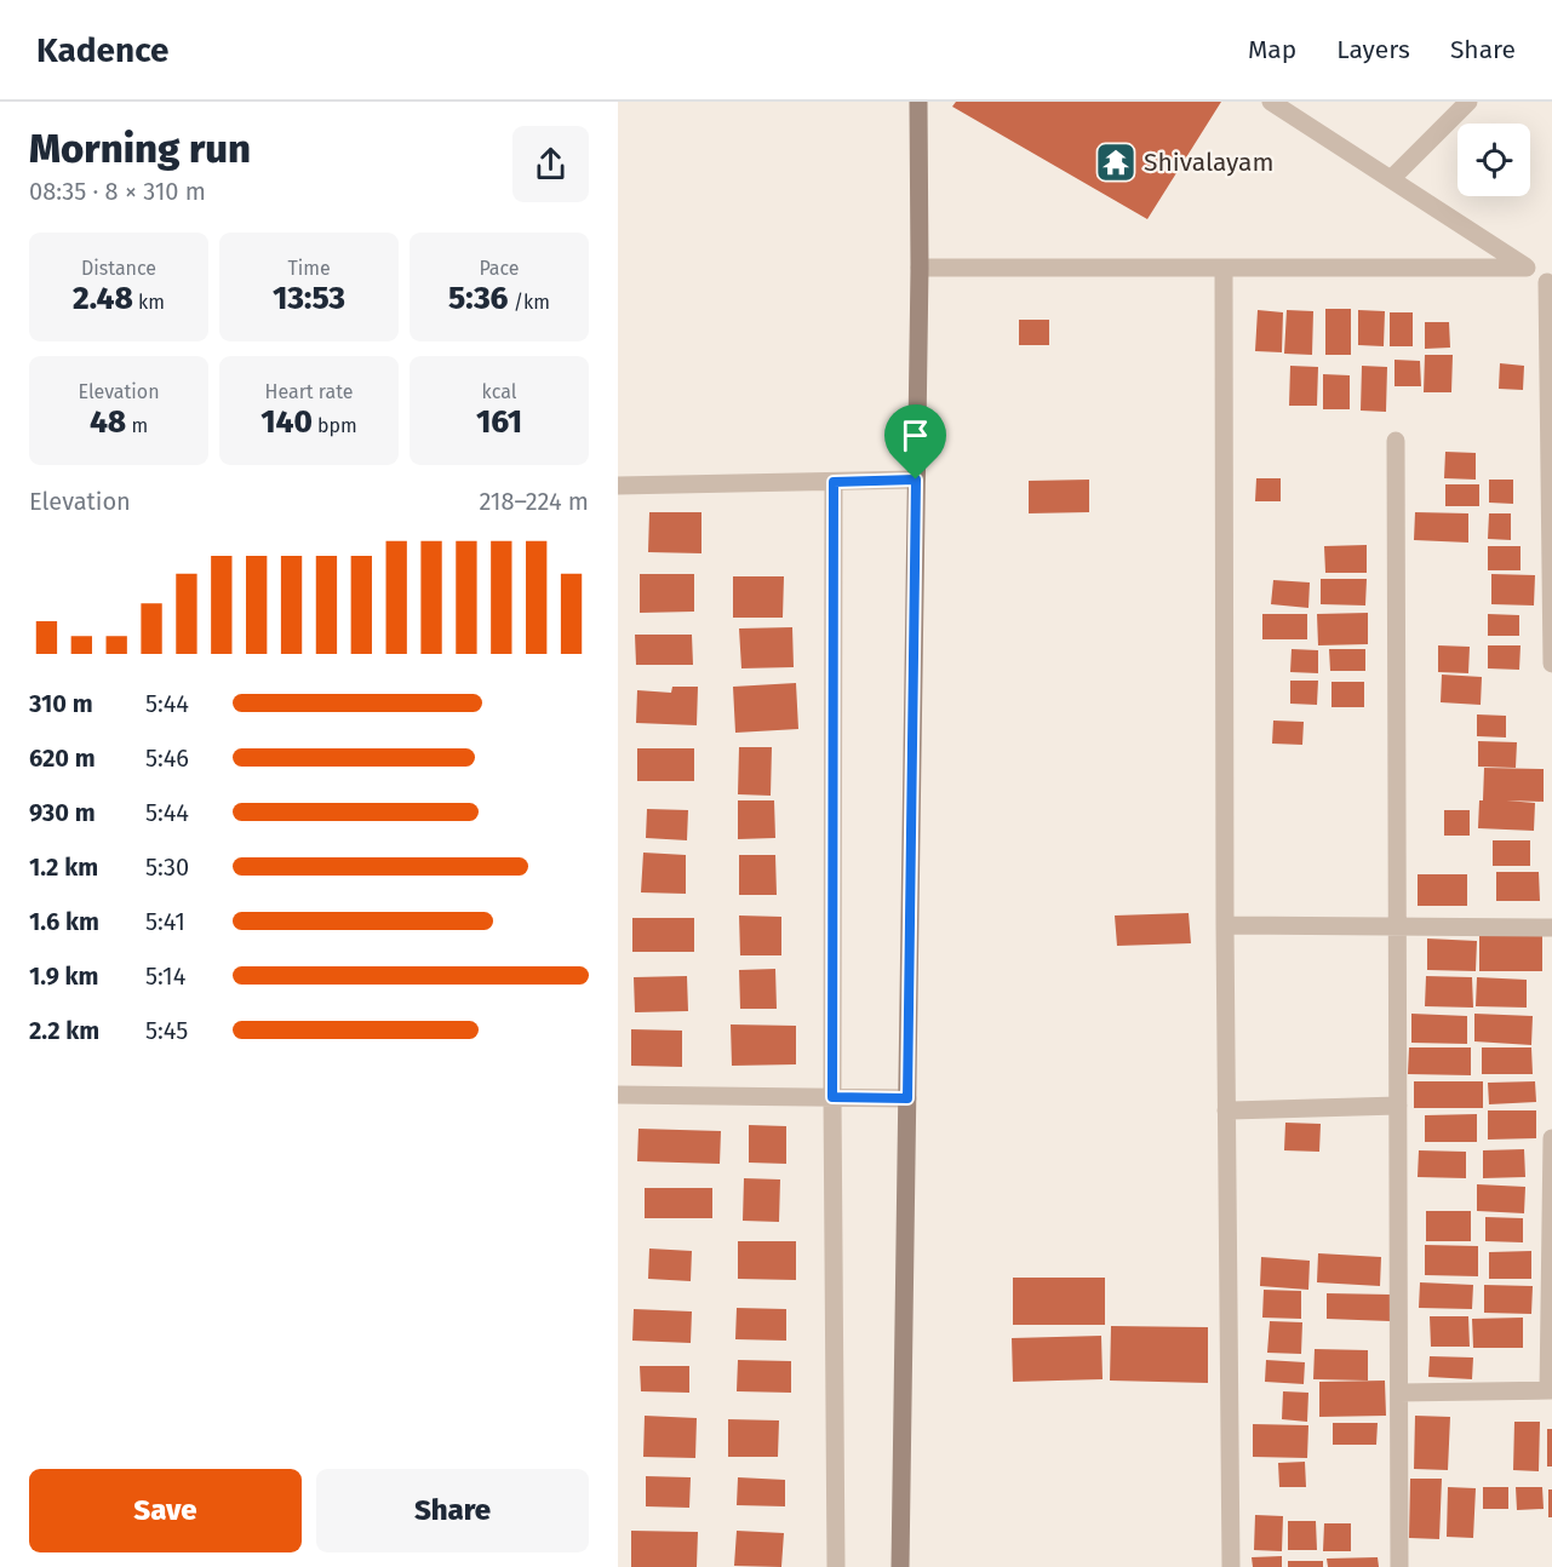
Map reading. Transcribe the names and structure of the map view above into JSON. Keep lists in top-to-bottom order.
{
  "places": {
    "temple": ["Shivalayam"]
  },
  "page": {
    "header": "Kadence",
    "nav": ["Map", "Layers", "Share"],
    "heading": ["Morning run", "08:35 · 8 × 310 m"],
    "stats": [
      ["Distance", "2.48 km"],
      ["Time", "13:53"],
      ["Pace", "5:36 /km"],
      ["Elevation", "48 m"],
      ["Heart rate", "140 bpm"],
      ["kcal", "161"]
    ],
    "chart": ["Elevation", "218–224 m"],
    "list": [
      {
        "name": "310 m",
        "note": "5:44"
      },
      {
        "name": "620 m",
        "note": "5:46"
      },
      {
        "name": "930 m",
        "note": "5:44"
      },
      {
        "name": "1.2 km",
        "note": "5:30"
      },
      {
        "name": "1.6 km",
        "note": "5:41"
      },
      {
        "name": "1.9 km",
        "note": "5:14"
      },
      {
        "name": "2.2 km",
        "note": "5:45"
      }
    ],
    "buttons": ["Save", "Share"]
  }
}
